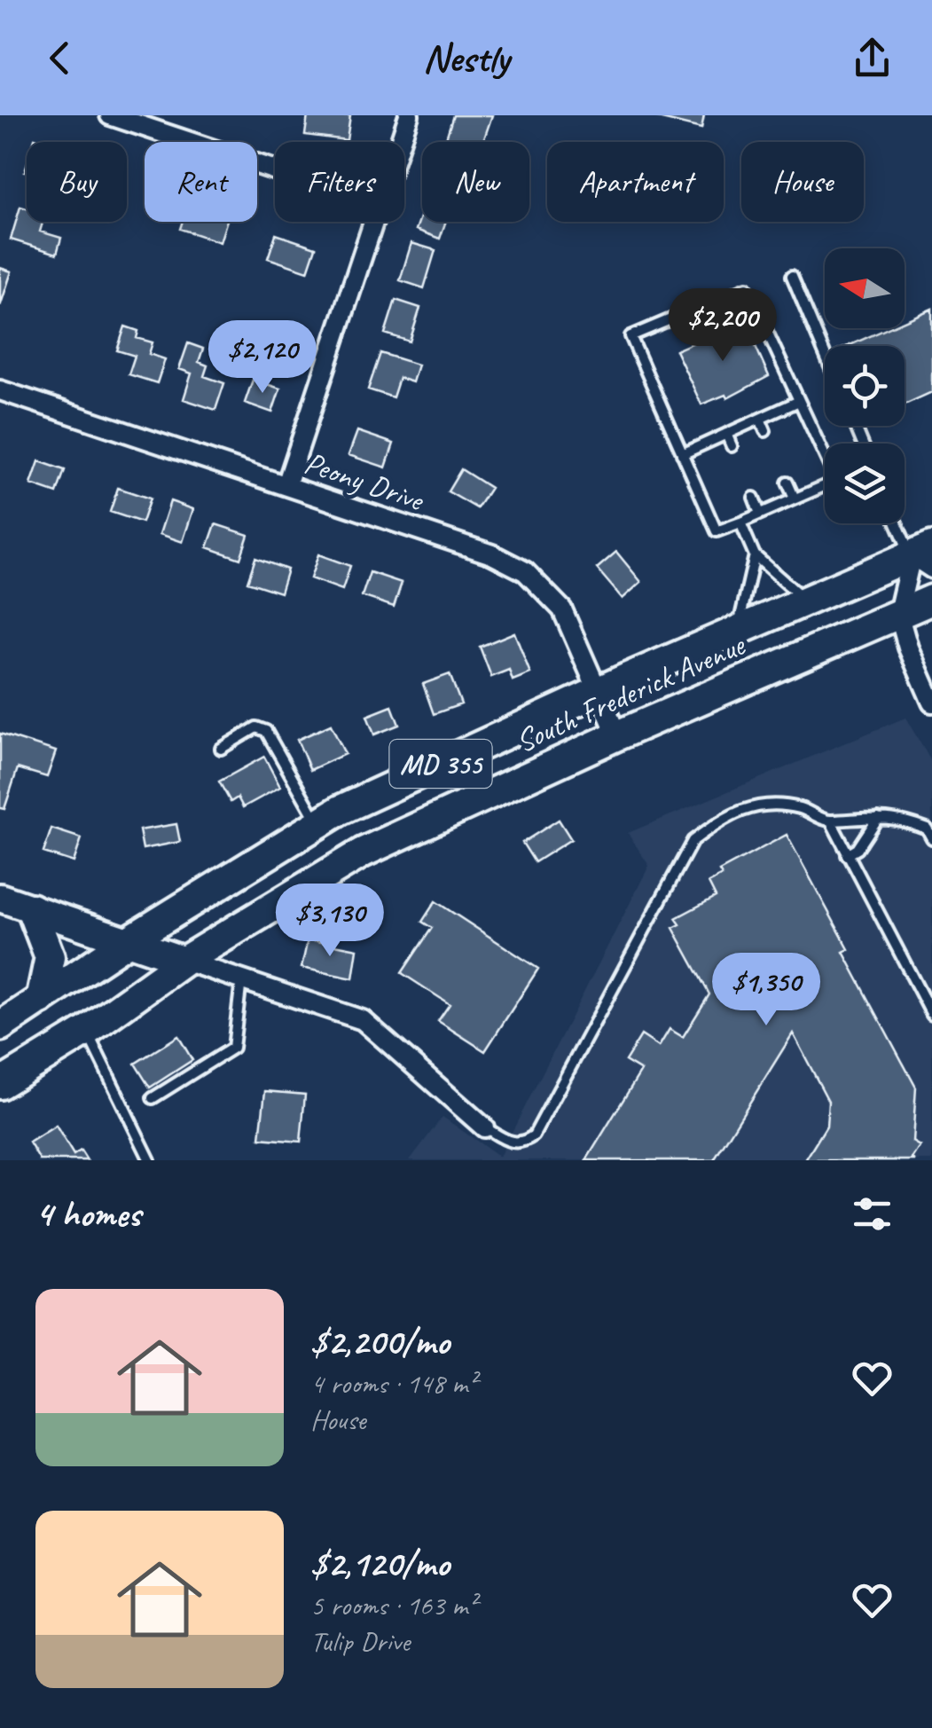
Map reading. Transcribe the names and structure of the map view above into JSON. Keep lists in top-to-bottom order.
{
  "streets": {
    "main road": ["South Frederick Avenue", "MD 355"],
    "street": ["Peony Drive"]
  },
  "crossings": [
    ["Peony Drive", "South Frederick Avenue"]
  ],
  "north": "left",
  "page": {
    "header": "Nestly",
    "chip": [
      "Buy",
      "Rent",
      "Filters",
      "New",
      "Apartment",
      "House"
    ],
    "price": [
      "$2,200",
      "$2,120",
      "$3,130",
      "$1,350"
    ],
    "heading": "4 homes",
    "list": [
      {
        "name": "$2,200/mo",
        "note": "4 rooms · 148 m² · House"
      },
      {
        "name": "$2,120/mo",
        "note": "5 rooms · 163 m² · Tulip Drive"
      }
    ]
  }
}
